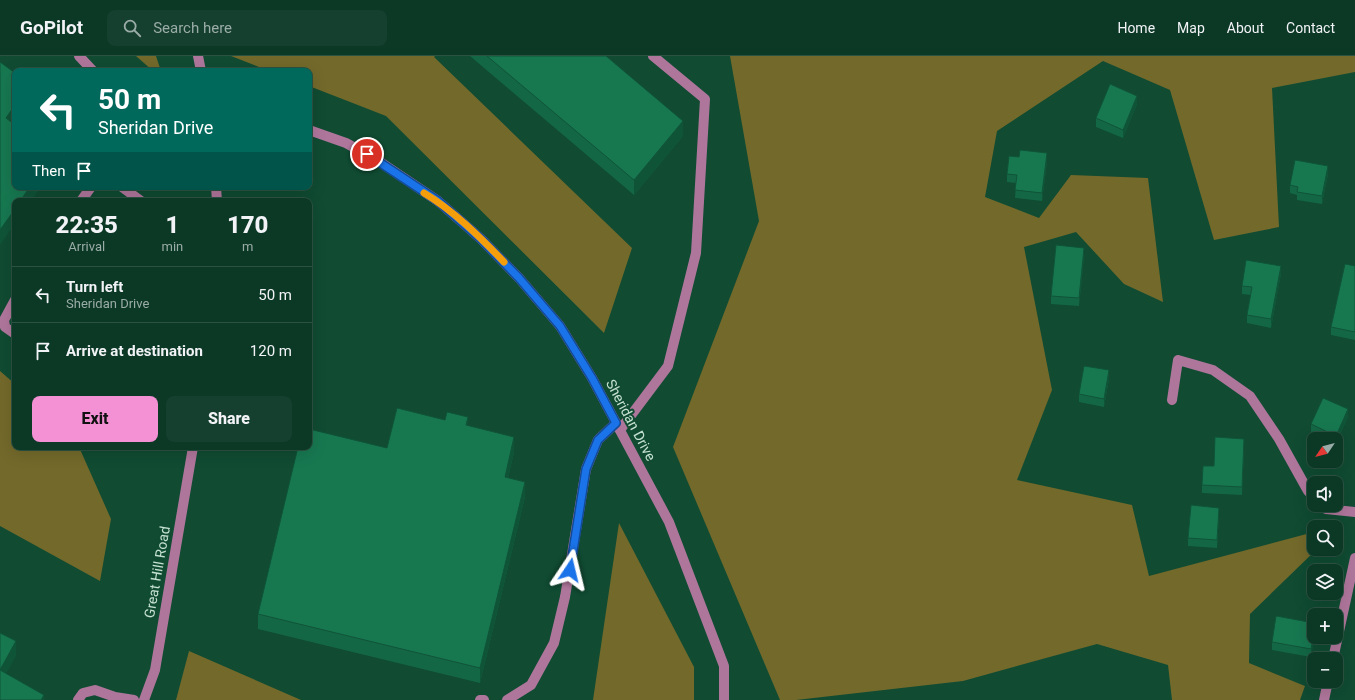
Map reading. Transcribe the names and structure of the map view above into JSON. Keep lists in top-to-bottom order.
{
  "streets": {
    "street": ["Sheridan Drive", "Great Hill Road"]
  },
  "north": "bottom left",
  "page": {
    "header": "GoPilot",
    "search": "Search here",
    "nav": [
      "Home",
      "Map",
      "About",
      "Contact"
    ],
    "turn": ["50 m", "Sheridan Drive"],
    "then": "Then",
    "eta": [
      "22:35",
      "Arrival",
      "1",
      "min",
      "170",
      "m"
    ],
    "list": [
      {
        "name": "Turn left",
        "note": "Sheridan Drive",
        "value": "50 m"
      },
      {
        "name": "Arrive at destination",
        "value": "120 m"
      }
    ],
    "buttons": ["Exit", "Share"],
    "map_buttons": ["+", "−"]
  }
}
